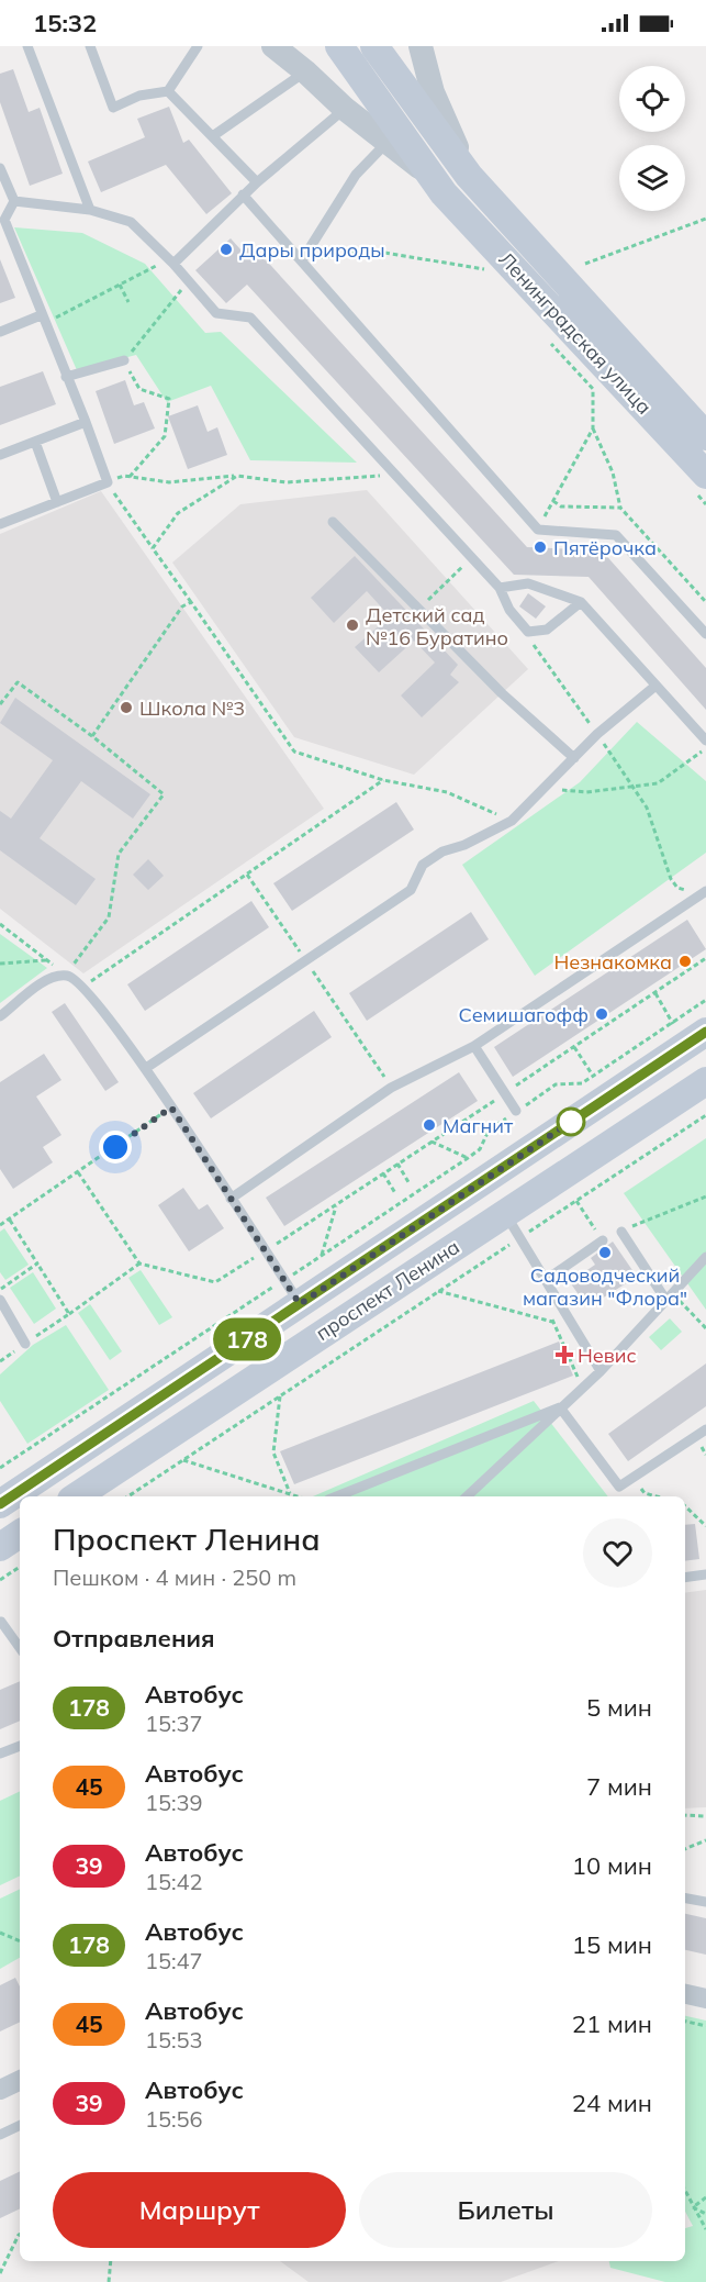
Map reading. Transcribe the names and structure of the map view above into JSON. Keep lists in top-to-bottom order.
{
  "streets": {
    "main road": ["Ленинградская улица", "проспект Ленина"]
  },
  "places": {
    "other": [
      "Дары природы",
      "Пятёрочка",
      "Детский сад №16 Буратино",
      "Школа №3",
      "Незнакомка",
      "Семишагофф",
      "Магнит",
      "Садоводческий магазин \"Флора\""
    ],
    "health": ["Невис"]
  },
  "lines": ["bus line 178"],
  "page": {
    "status": "15:32",
    "on_map": "178",
    "heading": [
      ["Проспект Ленина", "Пешком · 4 мин · 250 m"],
      "Отправления"
    ],
    "list": [
      {
        "mark": "178",
        "name": "Автобус",
        "note": "15:37",
        "value": "5 мин"
      },
      {
        "mark": "45",
        "name": "Автобус",
        "note": "15:39",
        "value": "7 мин"
      },
      {
        "mark": "39",
        "name": "Автобус",
        "note": "15:42",
        "value": "10 мин"
      },
      {
        "mark": "178",
        "name": "Автобус",
        "note": "15:47",
        "value": "15 мин"
      },
      {
        "mark": "45",
        "name": "Автобус",
        "note": "15:53",
        "value": "21 мин"
      },
      {
        "mark": "39",
        "name": "Автобус",
        "note": "15:56",
        "value": "24 мин"
      }
    ],
    "buttons": ["Маршрут", "Билеты"]
  }
}
